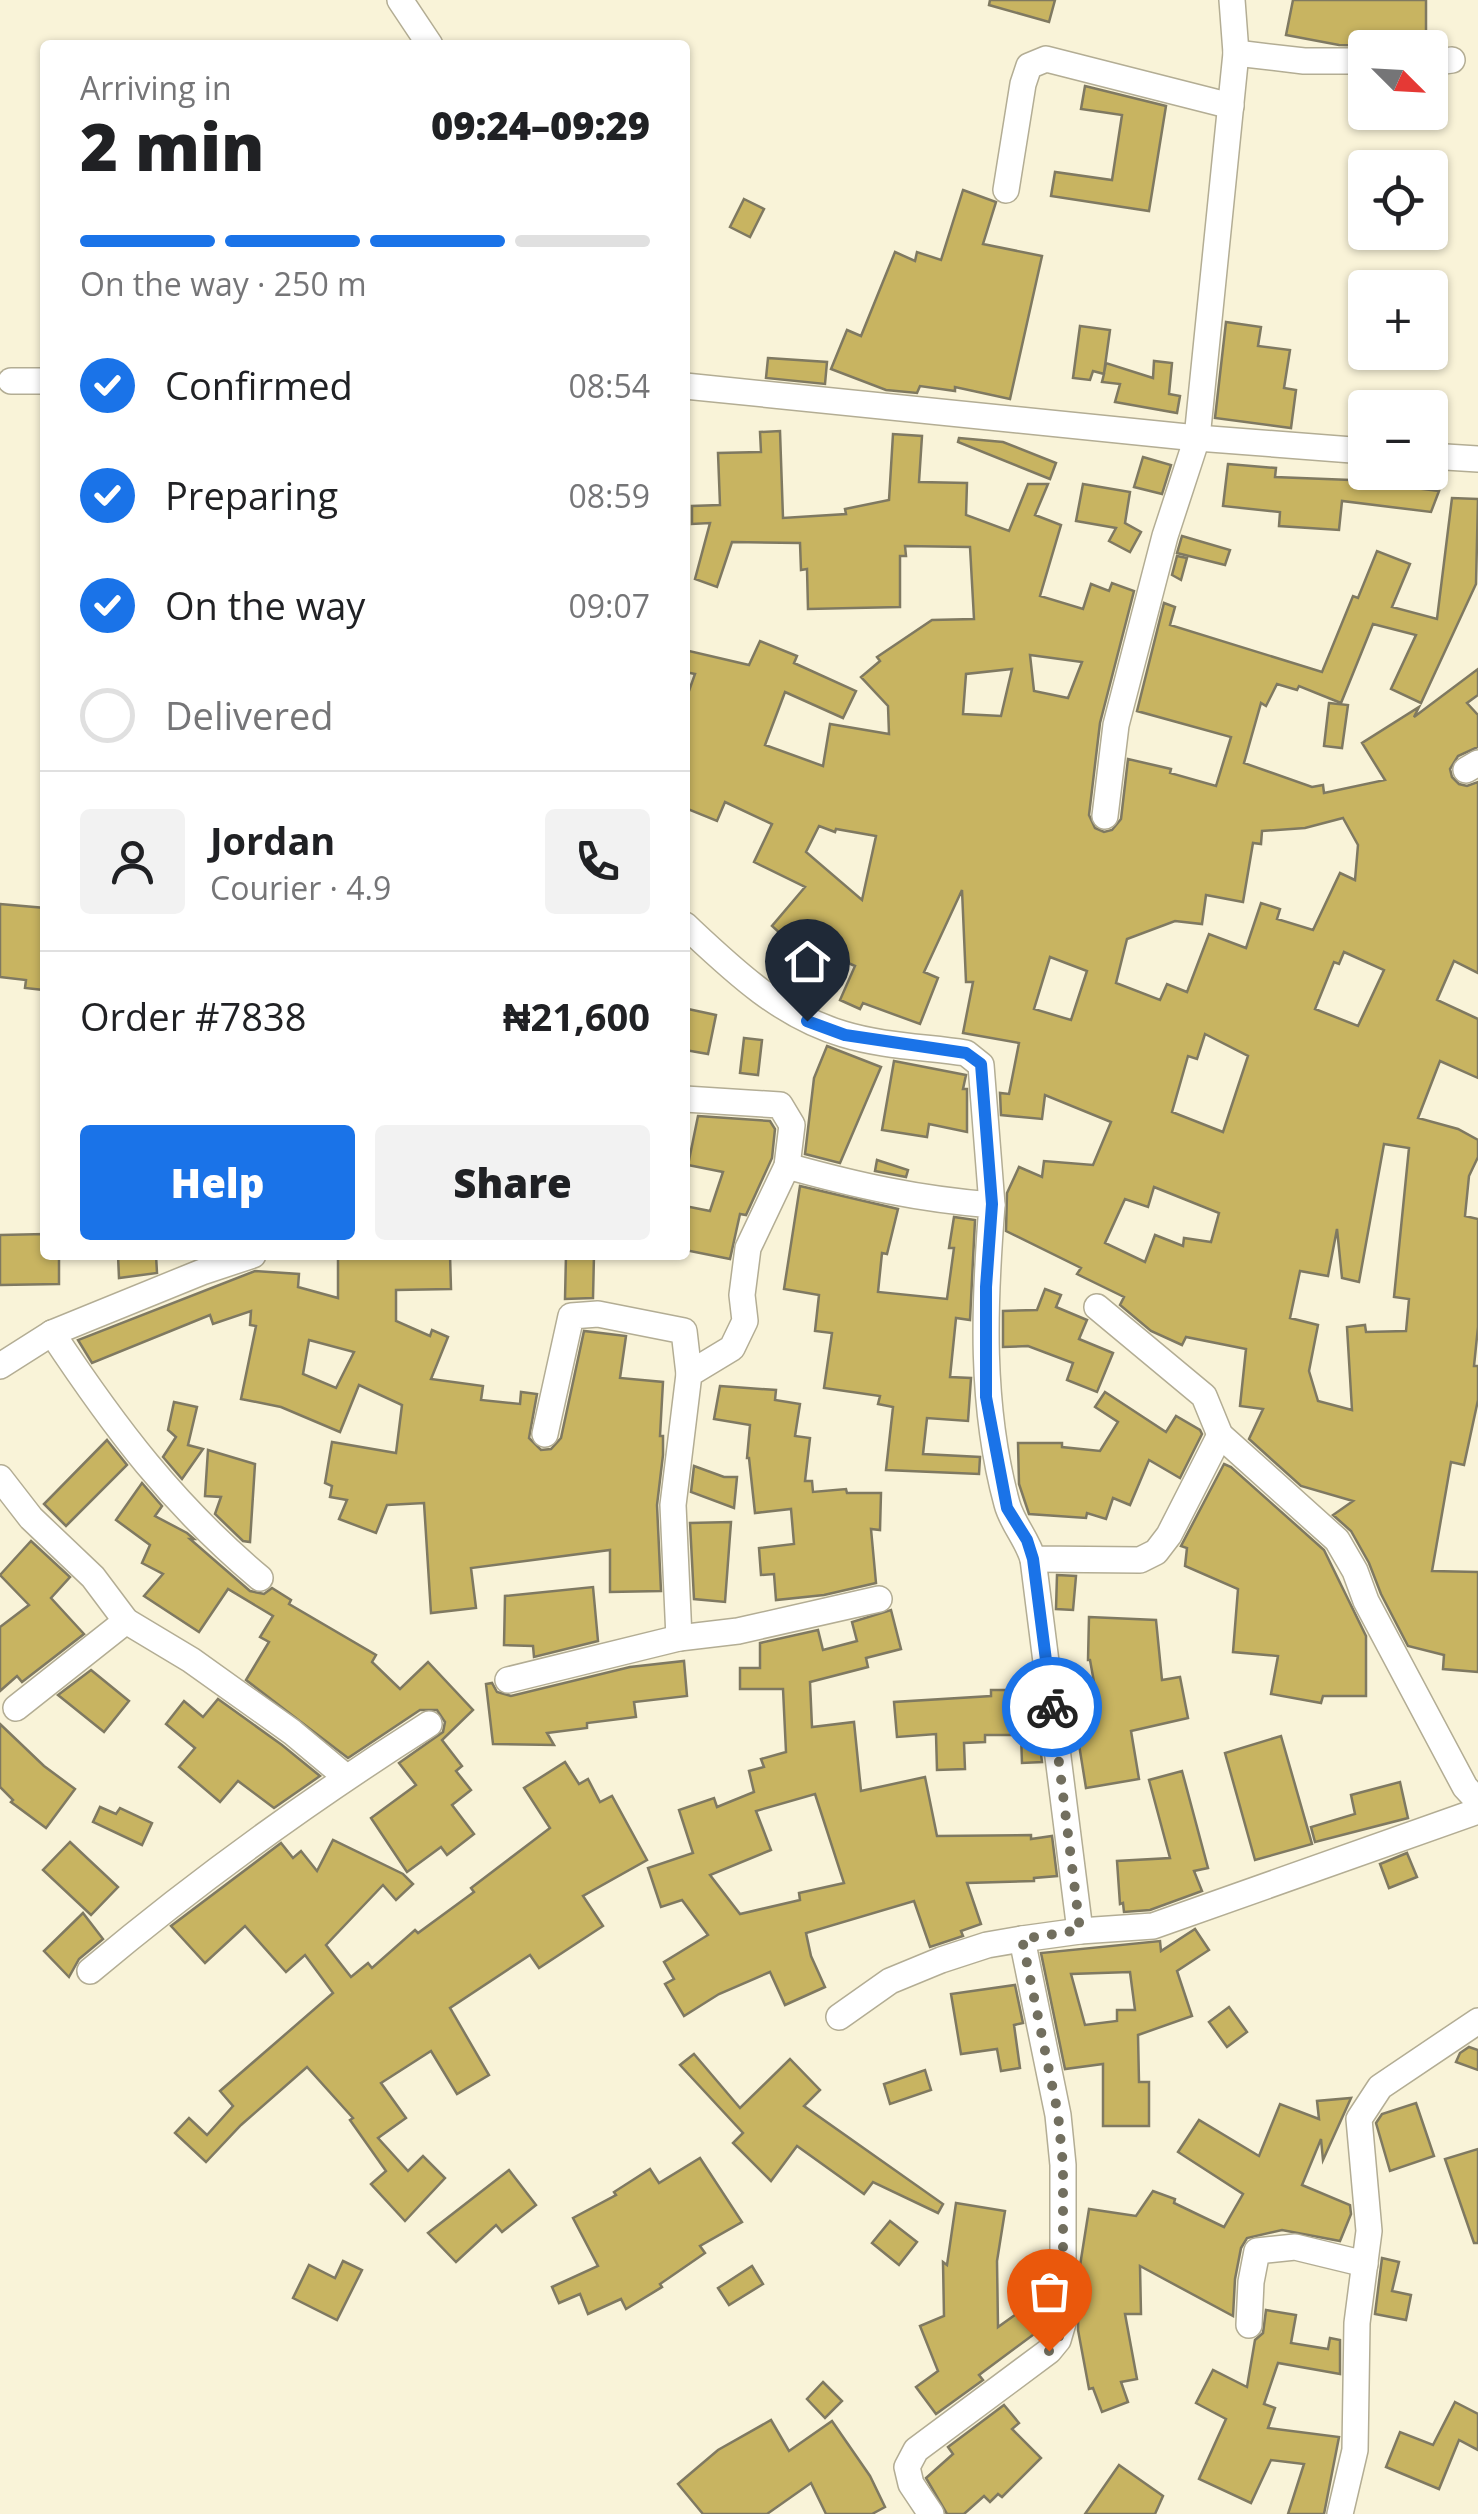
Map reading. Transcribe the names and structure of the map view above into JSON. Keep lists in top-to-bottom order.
{
  "north": "bottom right",
  "page": {
    "map_buttons": ["+", "−"],
    "heading": ["2 min", "Arriving in", "09:24–09:29"],
    "panel": [
      "Jordan",
      "Courier · 4.9",
      "Order #7838",
      "₦21,600"
    ],
    "bar": "On the way · 250 m",
    "list": [
      ["Confirmed", "08:54"],
      ["Preparing", "08:59"],
      ["On the way", "09:07"],
      "Delivered"
    ],
    "buttons": ["Help", "Share"]
  }
}
